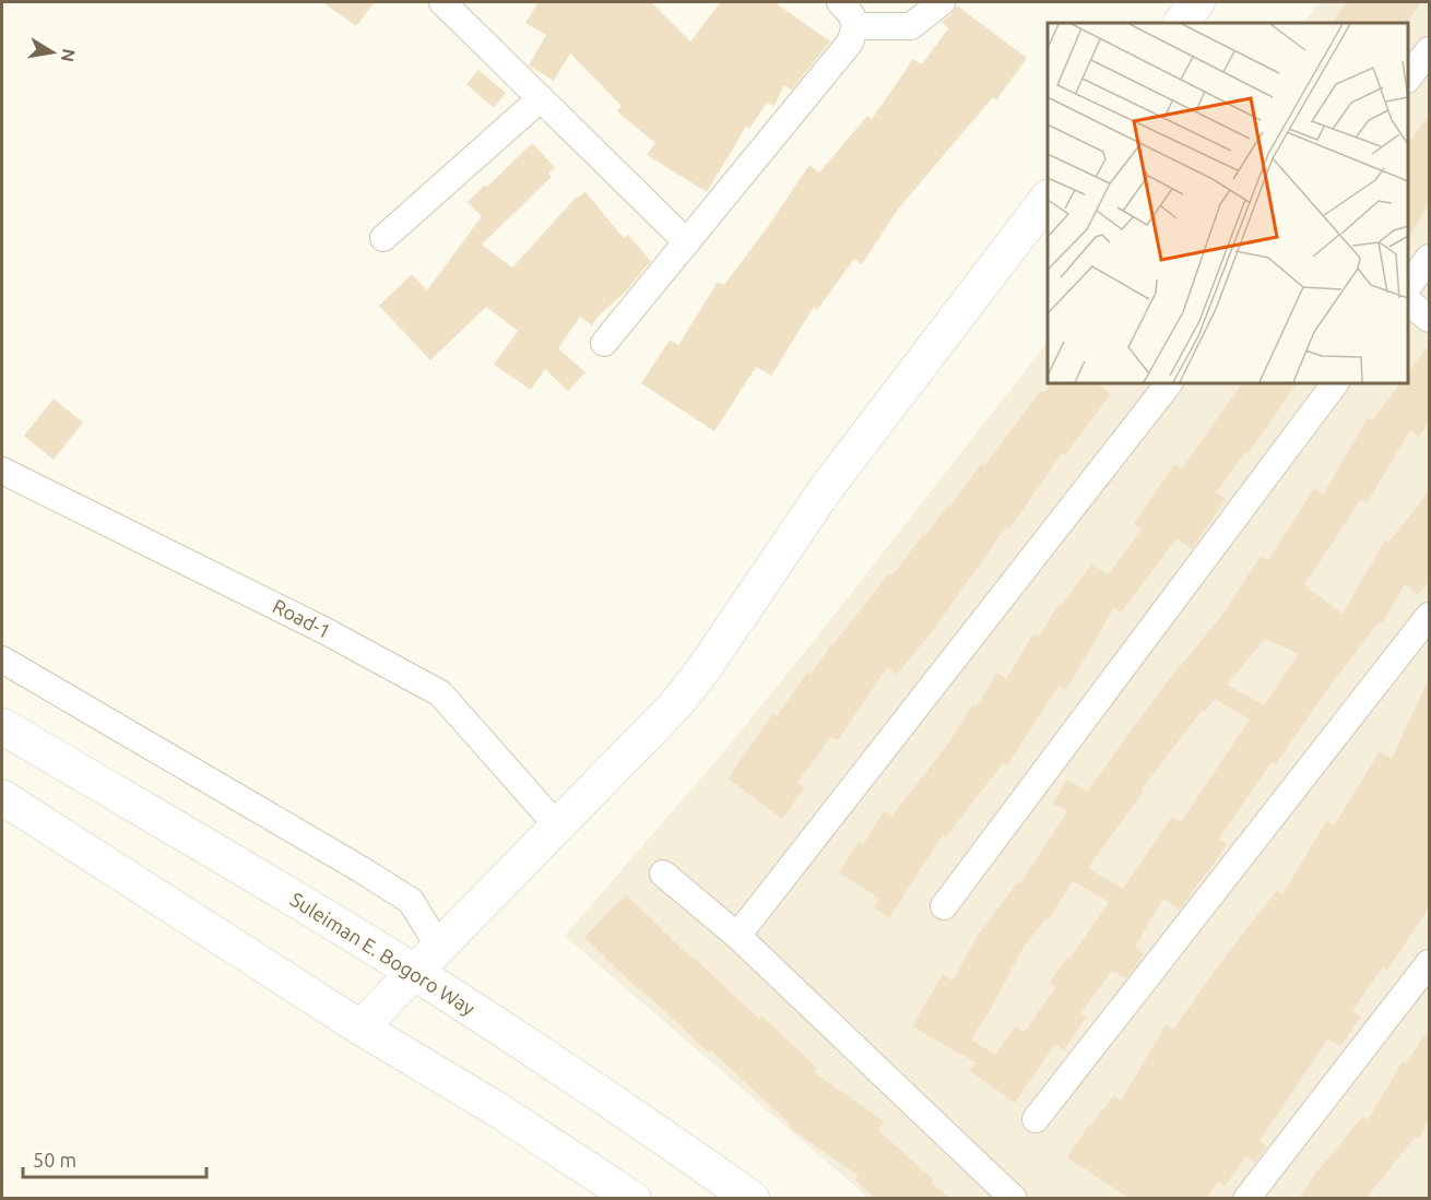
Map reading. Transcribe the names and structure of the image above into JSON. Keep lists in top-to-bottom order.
{
  "streets": {
    "main road": ["Suleiman E. Bogoro Way"],
    "street": ["Road-1"]
  },
  "scale_bar": "50 m",
  "north": "right"
}
